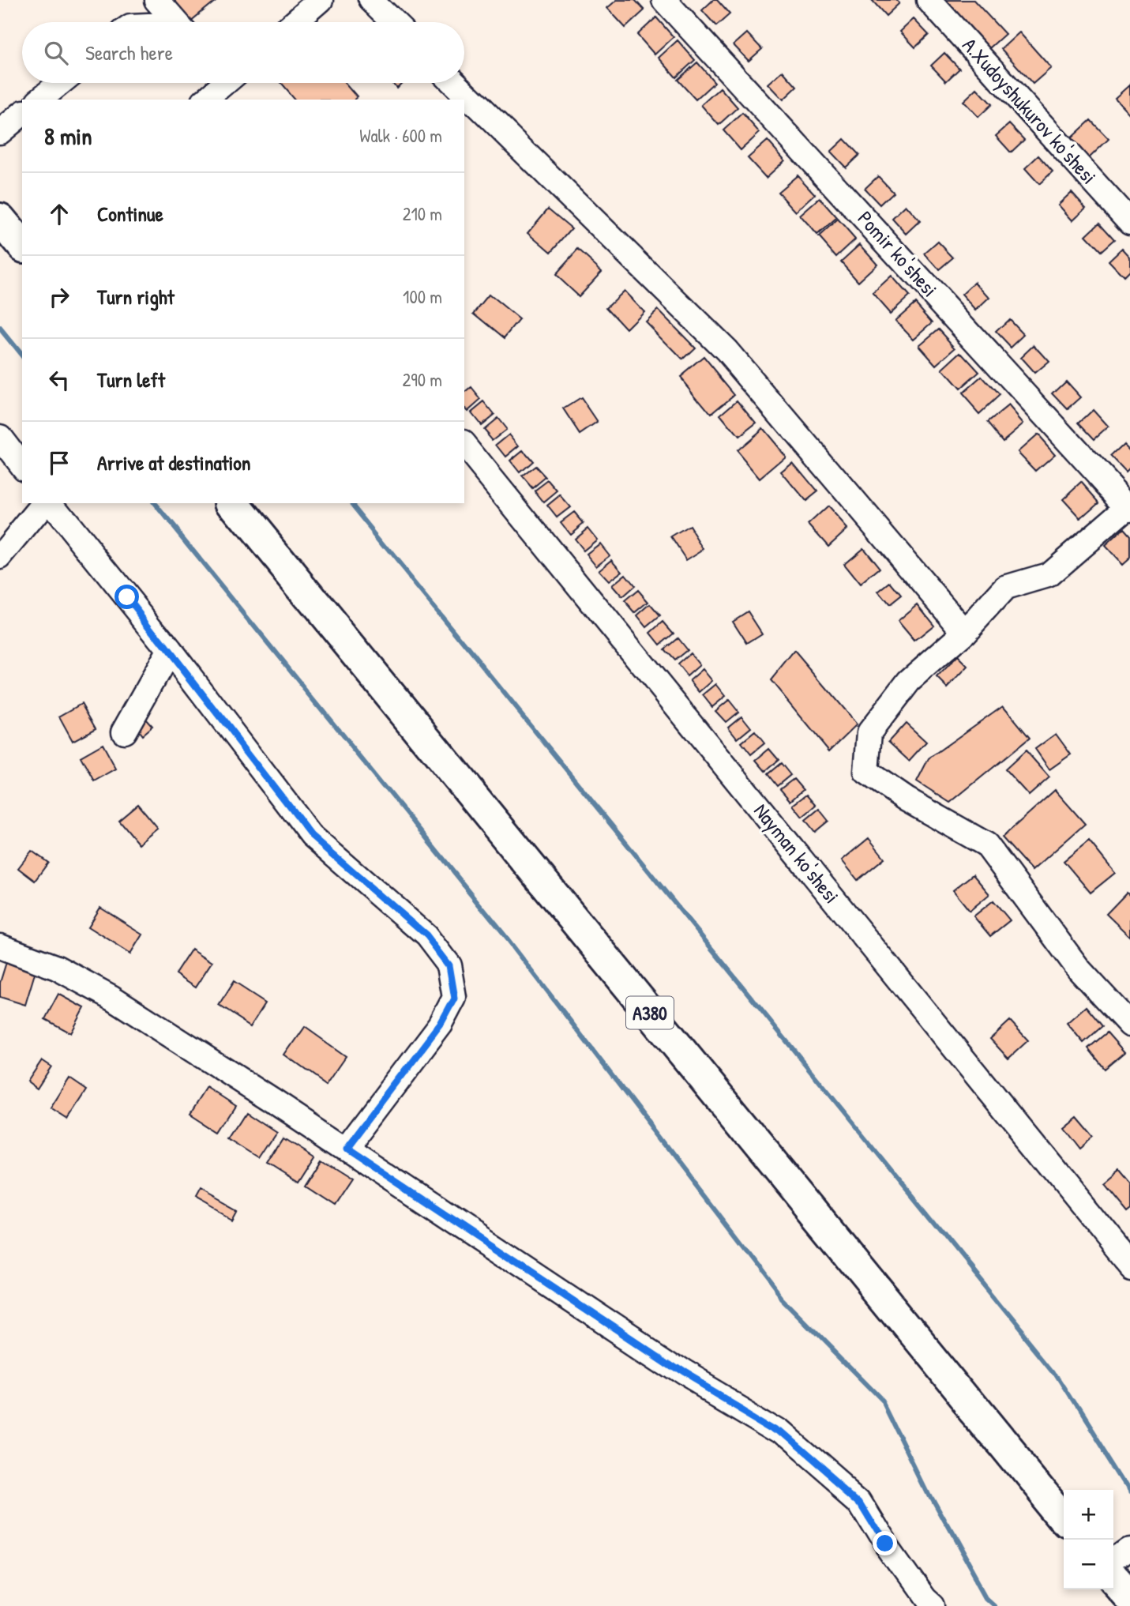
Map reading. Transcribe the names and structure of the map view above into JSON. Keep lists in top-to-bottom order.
{
  "streets": {
    "highway": ["A380"],
    "street": ["A.Xudoyshukurov ko'shesi", "Pomir ko'shesi", "Nayman ko'shesi"]
  },
  "page": {
    "search": "Search here",
    "heading": ["8 min", "Walk · 600 m"],
    "list": [
      ["Continue", "210 m"],
      ["Turn right", "100 m"],
      ["Turn left", "290 m"],
      "Arrive at destination"
    ],
    "map_buttons": ["+", "−"]
  }
}
